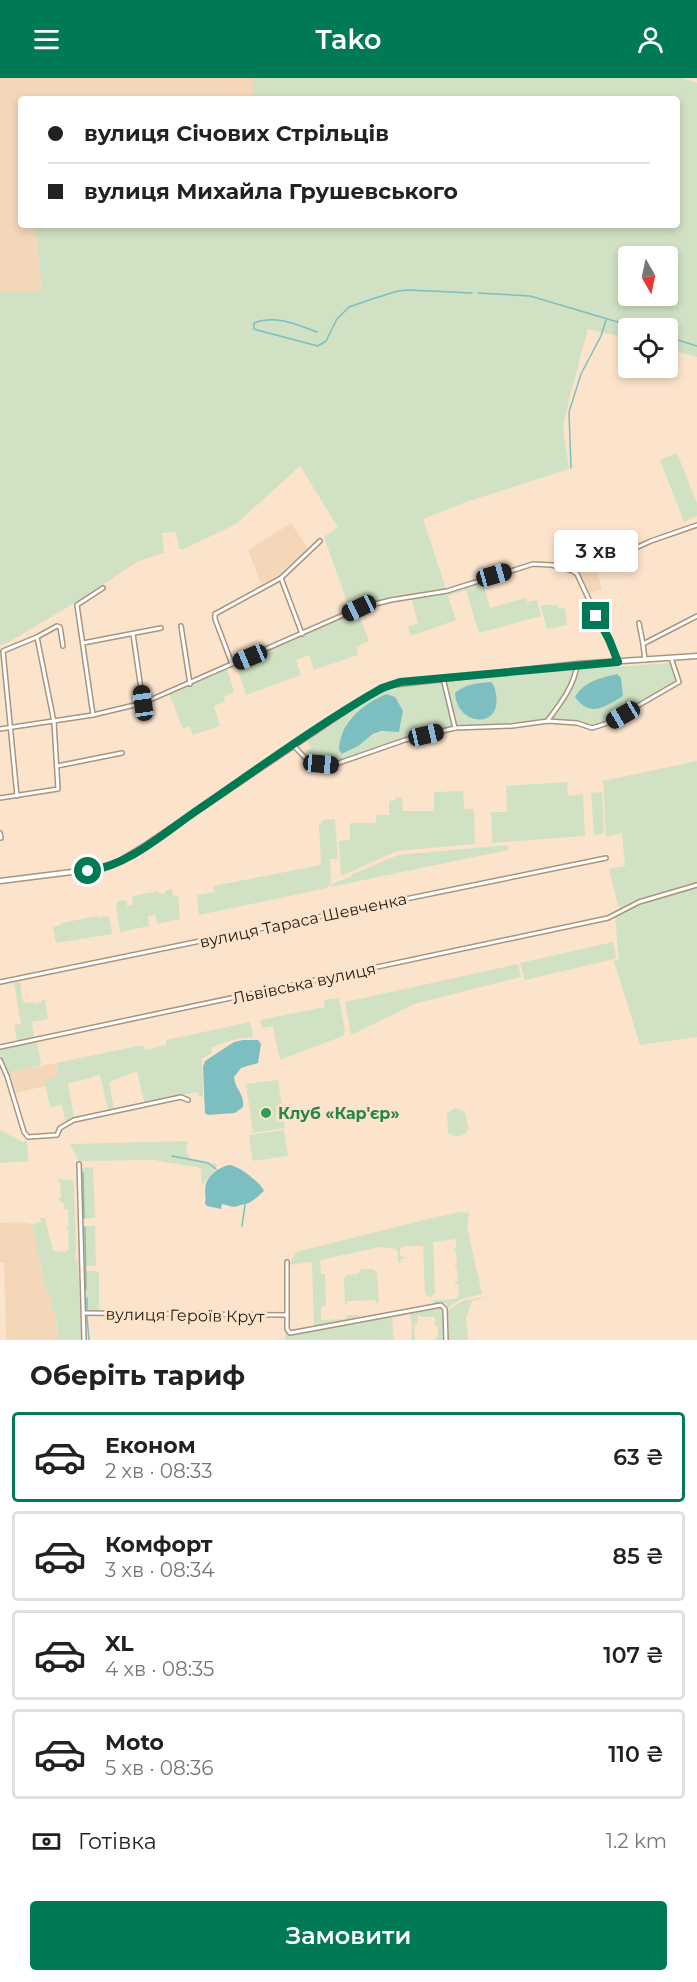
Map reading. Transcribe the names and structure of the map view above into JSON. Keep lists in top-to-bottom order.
{
  "streets": {
    "street": ["вулиця Тараса Шевченка", "Львівська вулиця", "вулиця Героїв Крут"]
  },
  "places": ["Клуб «Кар'єр»"],
  "north": "bottom",
  "page": {
    "header": "Tako",
    "banner": ["вулиця Січових Стрільців", "вулиця Михайла Грушевського"],
    "bubble": "3 хв",
    "heading": "Оберіть тариф",
    "list": [
      {
        "name": "Економ",
        "note": "2 хв · 08:33",
        "value": "63 ₴"
      },
      {
        "name": "Комфорт",
        "note": "3 хв · 08:34",
        "value": "85 ₴"
      },
      {
        "name": "XL",
        "note": "4 хв · 08:35",
        "value": "107 ₴"
      },
      {
        "name": "Moto",
        "note": "5 хв · 08:36",
        "value": "110 ₴"
      }
    ],
    "pay": ["Готівка", "1.2 km"],
    "buttons": "Замовити"
  }
}
